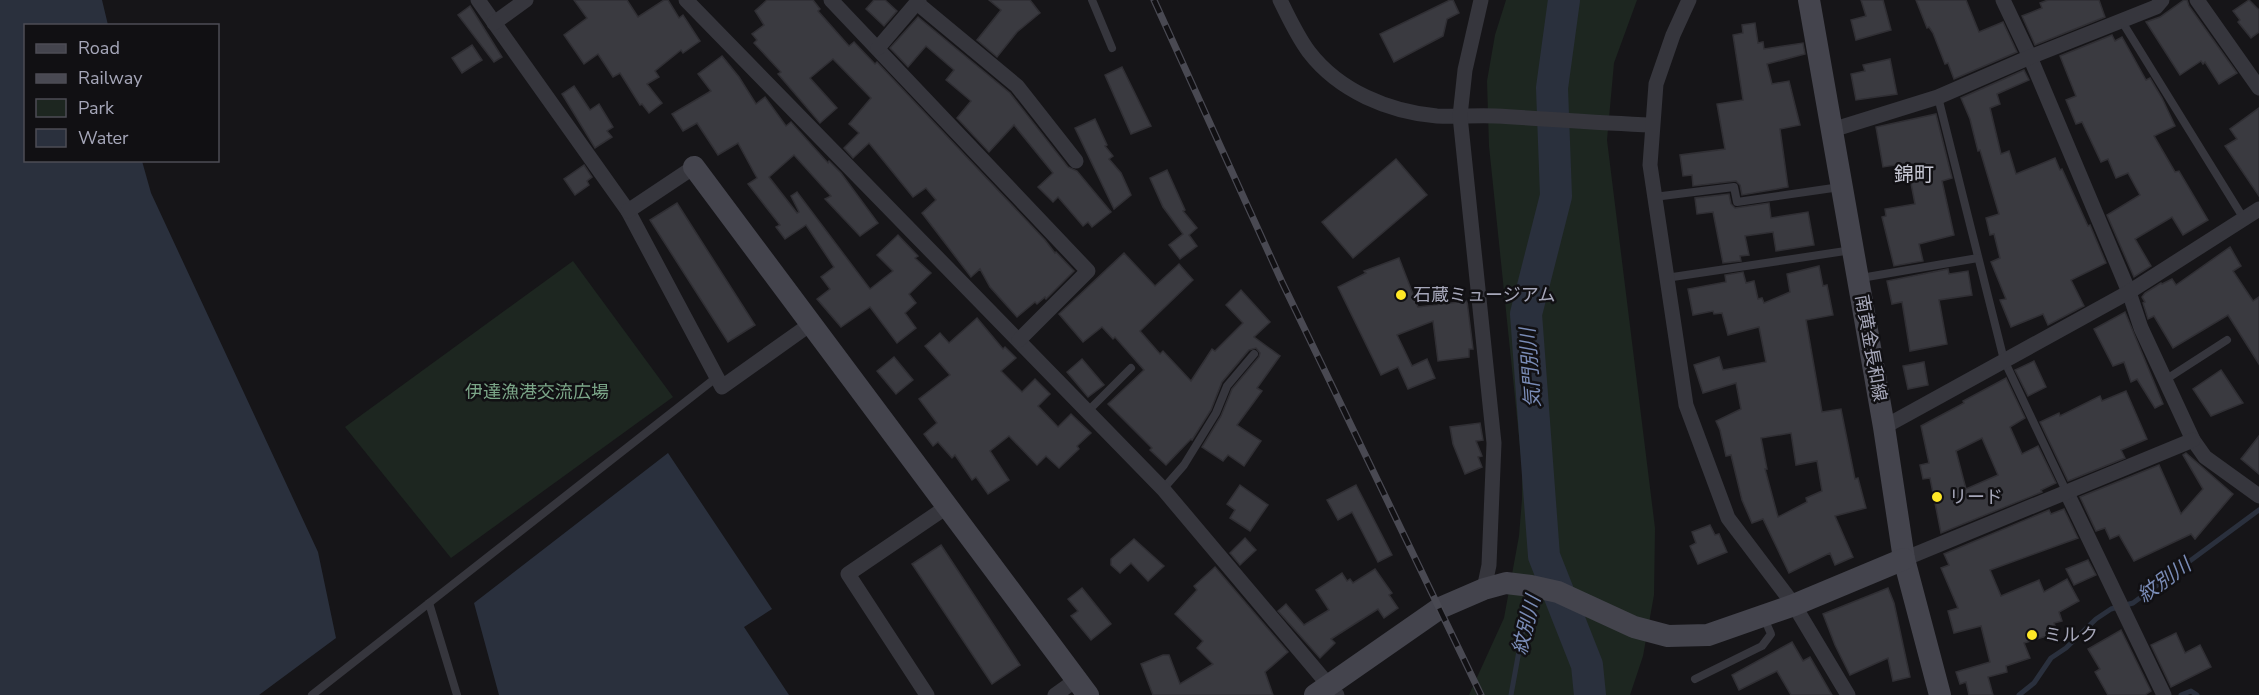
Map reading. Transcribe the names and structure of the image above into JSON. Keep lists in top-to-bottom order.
{
  "streets": {
    "street": ["南黄金長和線"]
  },
  "districts": ["錦町"],
  "water": ["気門別川", "紋別川"],
  "parks": ["伊達漁港交流広場"],
  "places": ["石蔵ミュージアム", "リード", "ミルク"],
  "legend": [
    "Road",
    "Railway",
    "Park",
    "Water"
  ]
}
